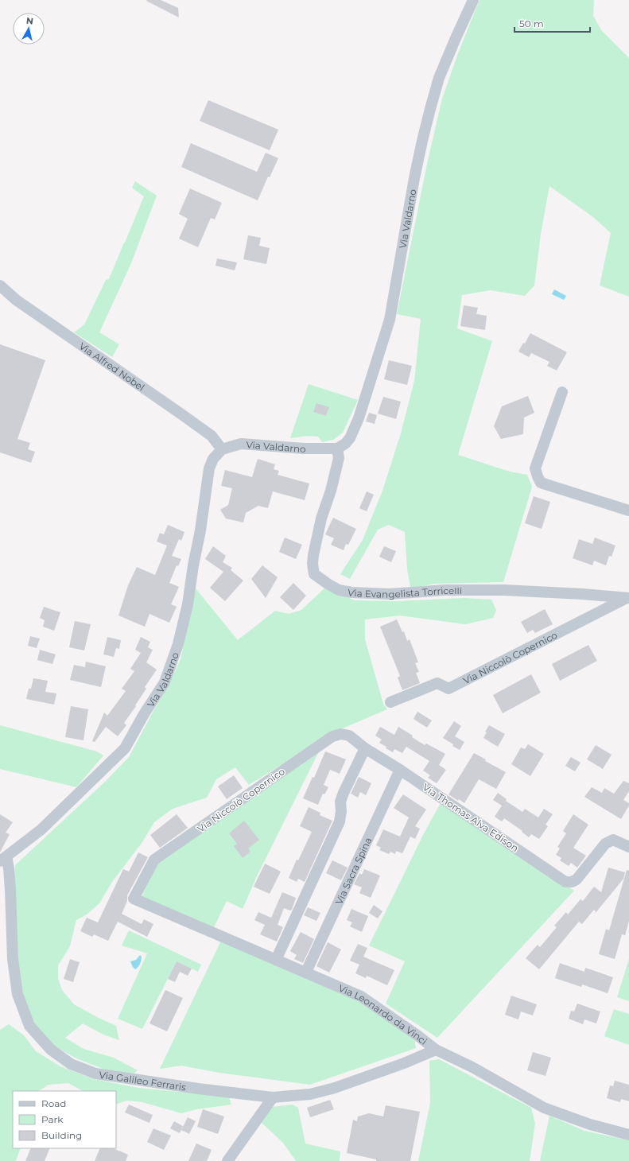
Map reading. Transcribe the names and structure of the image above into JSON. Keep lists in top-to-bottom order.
{
  "streets": {
    "street": [
      "Via Valdarno",
      "Via Alfred Nobel",
      "Via Evangelista Torricelli",
      "Via Niccolò Copernico",
      "Via Thomas Alva Edison",
      "Via Sacra Spina",
      "Via Leonardo da Vinci",
      "Via Galileo Ferraris"
    ]
  },
  "crossings": [
    ["Via Valdarno", "Via Alfred Nobel"],
    ["Via Valdarno", "Via Evangelista Torricelli"],
    ["Via Valdarno", "Via Galileo Ferraris"],
    ["Via Evangelista Torricelli", "Via Niccolò Copernico"],
    ["Via Niccolò Copernico", "Via Thomas Alva Edison"],
    ["Via Niccolò Copernico", "Via Leonardo da Vinci"],
    ["Via Thomas Alva Edison", "Via Sacra Spina"],
    ["Via Sacra Spina", "Via Leonardo da Vinci"],
    ["Via Leonardo da Vinci", "Via Galileo Ferraris"]
  ],
  "legend": ["Road", "Park", "Building"],
  "scale_bar": "50 m",
  "north": "top"
}
